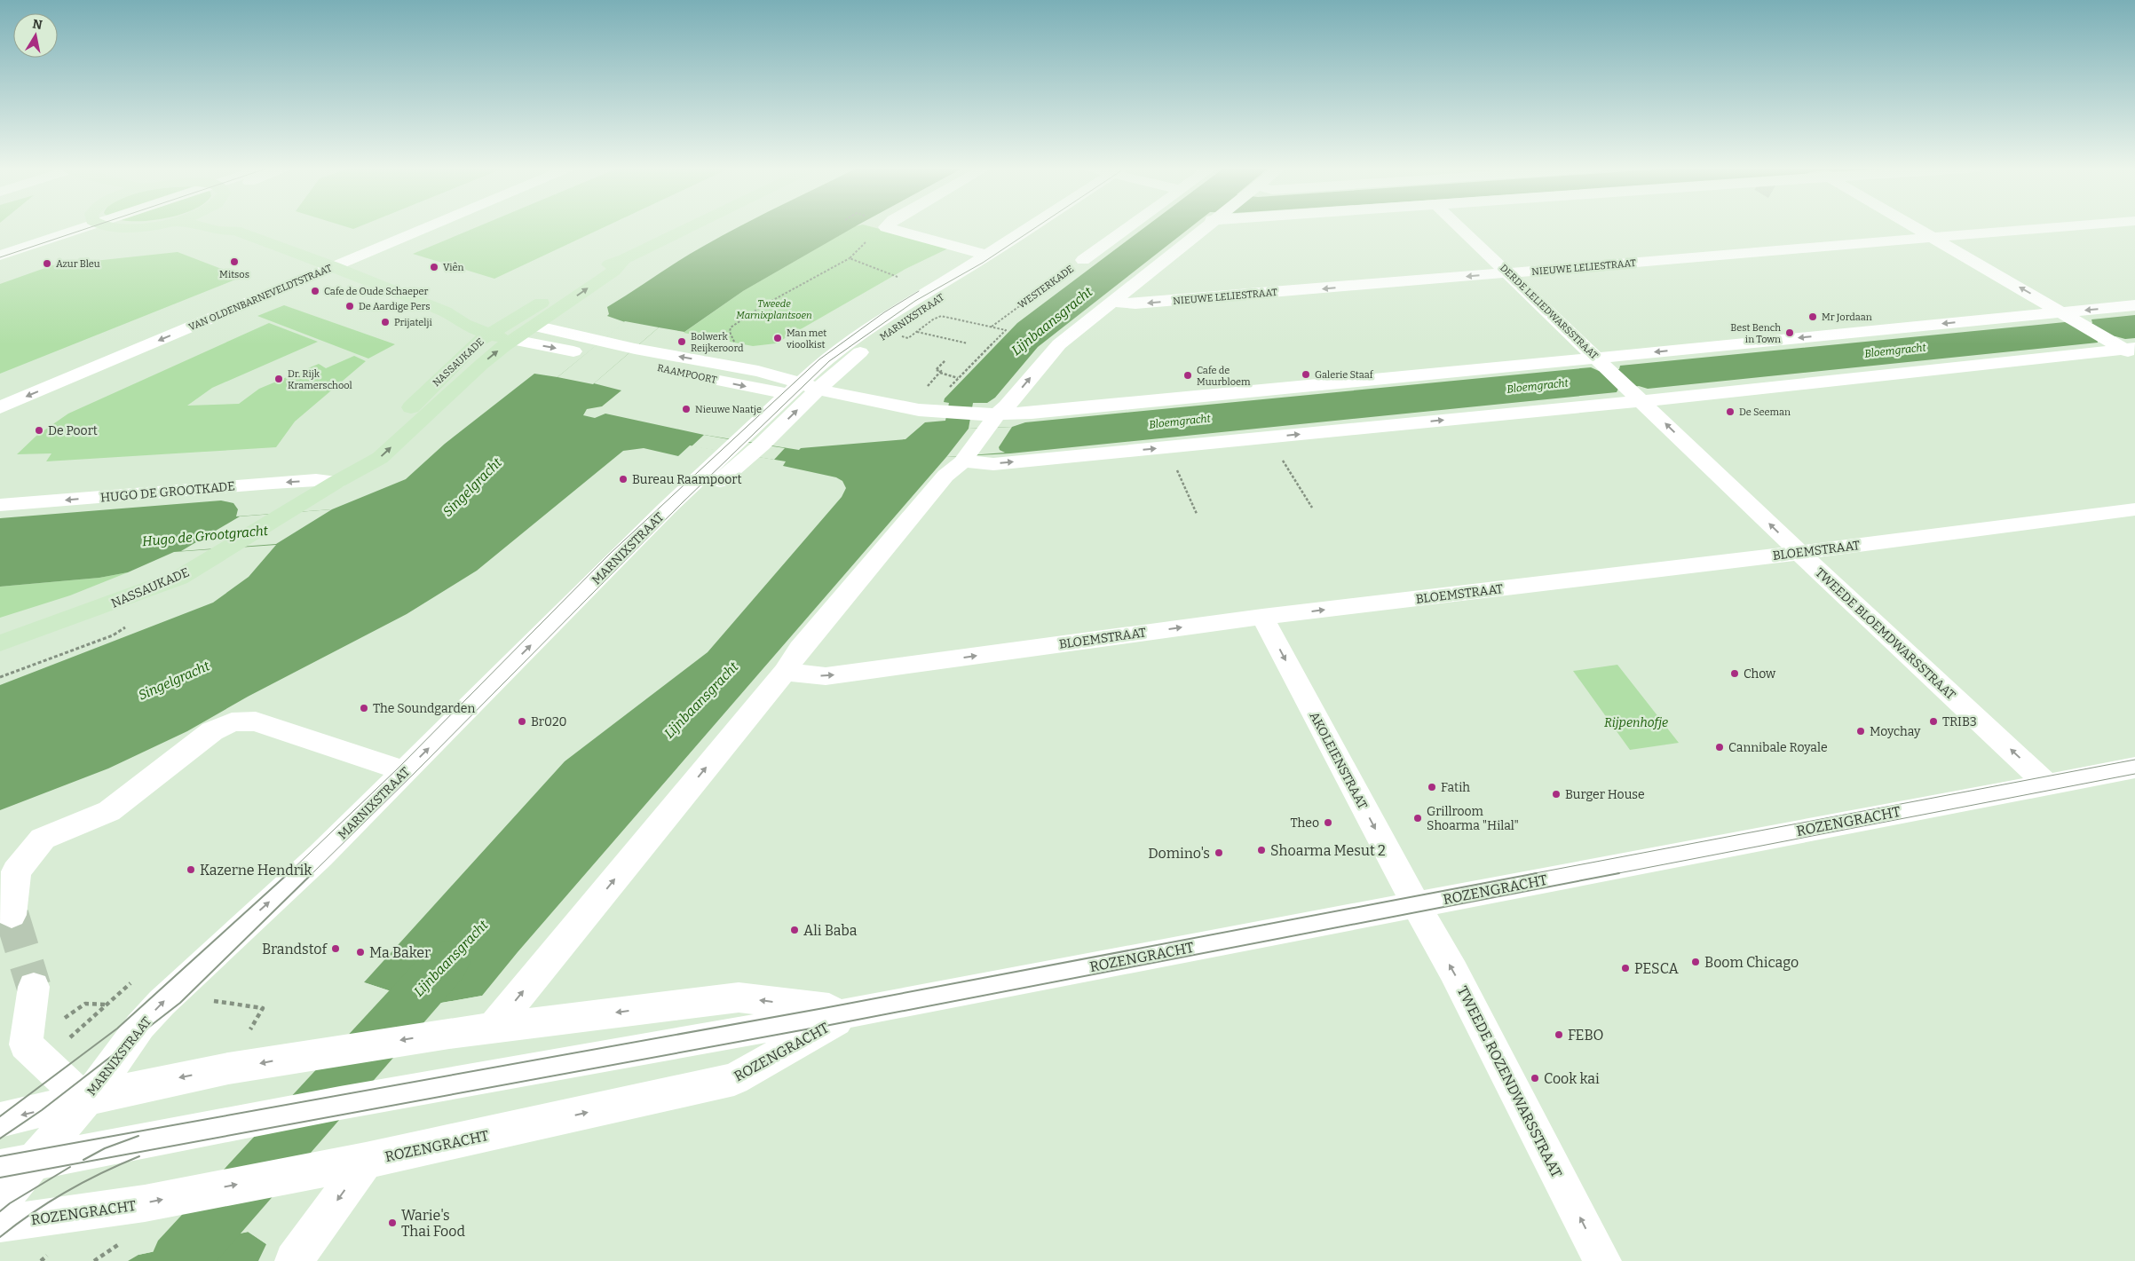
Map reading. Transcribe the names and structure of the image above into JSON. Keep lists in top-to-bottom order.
{
  "streets": {
    "main road": ["NASSAUKADE"],
    "street": [
      "NIEUWE LELIESTRAAT",
      "WESTERKADE",
      "VAN OLDENBARNEVELDTSTRAAT",
      "DERDE LELIEDWARSSTRAAT",
      "MARNIXSTRAAT",
      "RAAMPOORT",
      "HUGO DE GROOTKADE",
      "BLOEMSTRAAT",
      "TWEEDE BLOEMDWARSSTRAAT",
      "AKOLEIENSTRAAT",
      "ROZENGRACHT",
      "TWEEDE ROZENDWARSSTRAAT"
    ]
  },
  "crossings": [
    ["NIEUWE LELIESTRAAT", "DERDE LELIEDWARSSTRAAT"],
    ["WESTERKADE", "MARNIXSTRAAT"],
    ["DERDE LELIEDWARSSTRAAT", "TWEEDE BLOEMDWARSSTRAAT"],
    ["MARNIXSTRAAT", "RAAMPOORT"],
    ["MARNIXSTRAAT", "ROZENGRACHT"],
    ["NASSAUKADE", "RAAMPOORT"],
    ["NASSAUKADE", "HUGO DE GROOTKADE"],
    ["BLOEMSTRAAT", "TWEEDE BLOEMDWARSSTRAAT"],
    ["BLOEMSTRAAT", "AKOLEIENSTRAAT"],
    ["TWEEDE BLOEMDWARSSTRAAT", "ROZENGRACHT"],
    ["AKOLEIENSTRAAT", "ROZENGRACHT"],
    ["AKOLEIENSTRAAT", "TWEEDE ROZENDWARSSTRAAT"],
    ["ROZENGRACHT", "TWEEDE ROZENDWARSSTRAAT"]
  ],
  "one_way": [
    "HUGO DE GROOTKADE",
    "TWEEDE BLOEMDWARSSTRAAT",
    "AKOLEIENSTRAAT",
    "TWEEDE ROZENDWARSSTRAAT"
  ],
  "water": [
    "Lijnbaansgracht",
    "Bloemgracht",
    "Singelgracht",
    "Hugo de Grootgracht"
  ],
  "parks": ["Tweede Marnixplantsoen", "Rijpenhofje"],
  "places": [
    "Mitsos",
    "Azur Bleu",
    "Viên",
    "Cafe de Oude Schaeper",
    "De Aardige Pers",
    "Mr Jordaan",
    "Prijatelji",
    "Best Bench in Town",
    "Man met vioolkist",
    "Bolwerk Reijkeroord",
    "Galerie Staaf",
    "Cafe de Muurbloem",
    "Dr. Rijk Kramerschool",
    "Nieuwe Naatje",
    "De Seeman",
    "De Poort",
    "Bureau Raampoort",
    "Chow",
    "The Soundgarden",
    "Br020",
    "TRIB3",
    "Moychay",
    "Cannibale Royale",
    "Fatih",
    "Burger House",
    "Grillroom Shoarma \"Hilal\"",
    "Theo",
    "Shoarma Mesut 2",
    "Domino's",
    "Kazerne Hendrik",
    "Ali Baba",
    "Brandstof",
    "Ma Baker",
    "Boom Chicago",
    "PESCA",
    "FEBO",
    "Cook kai",
    "Warie's Thai Food"
  ],
  "north": "top"
}
